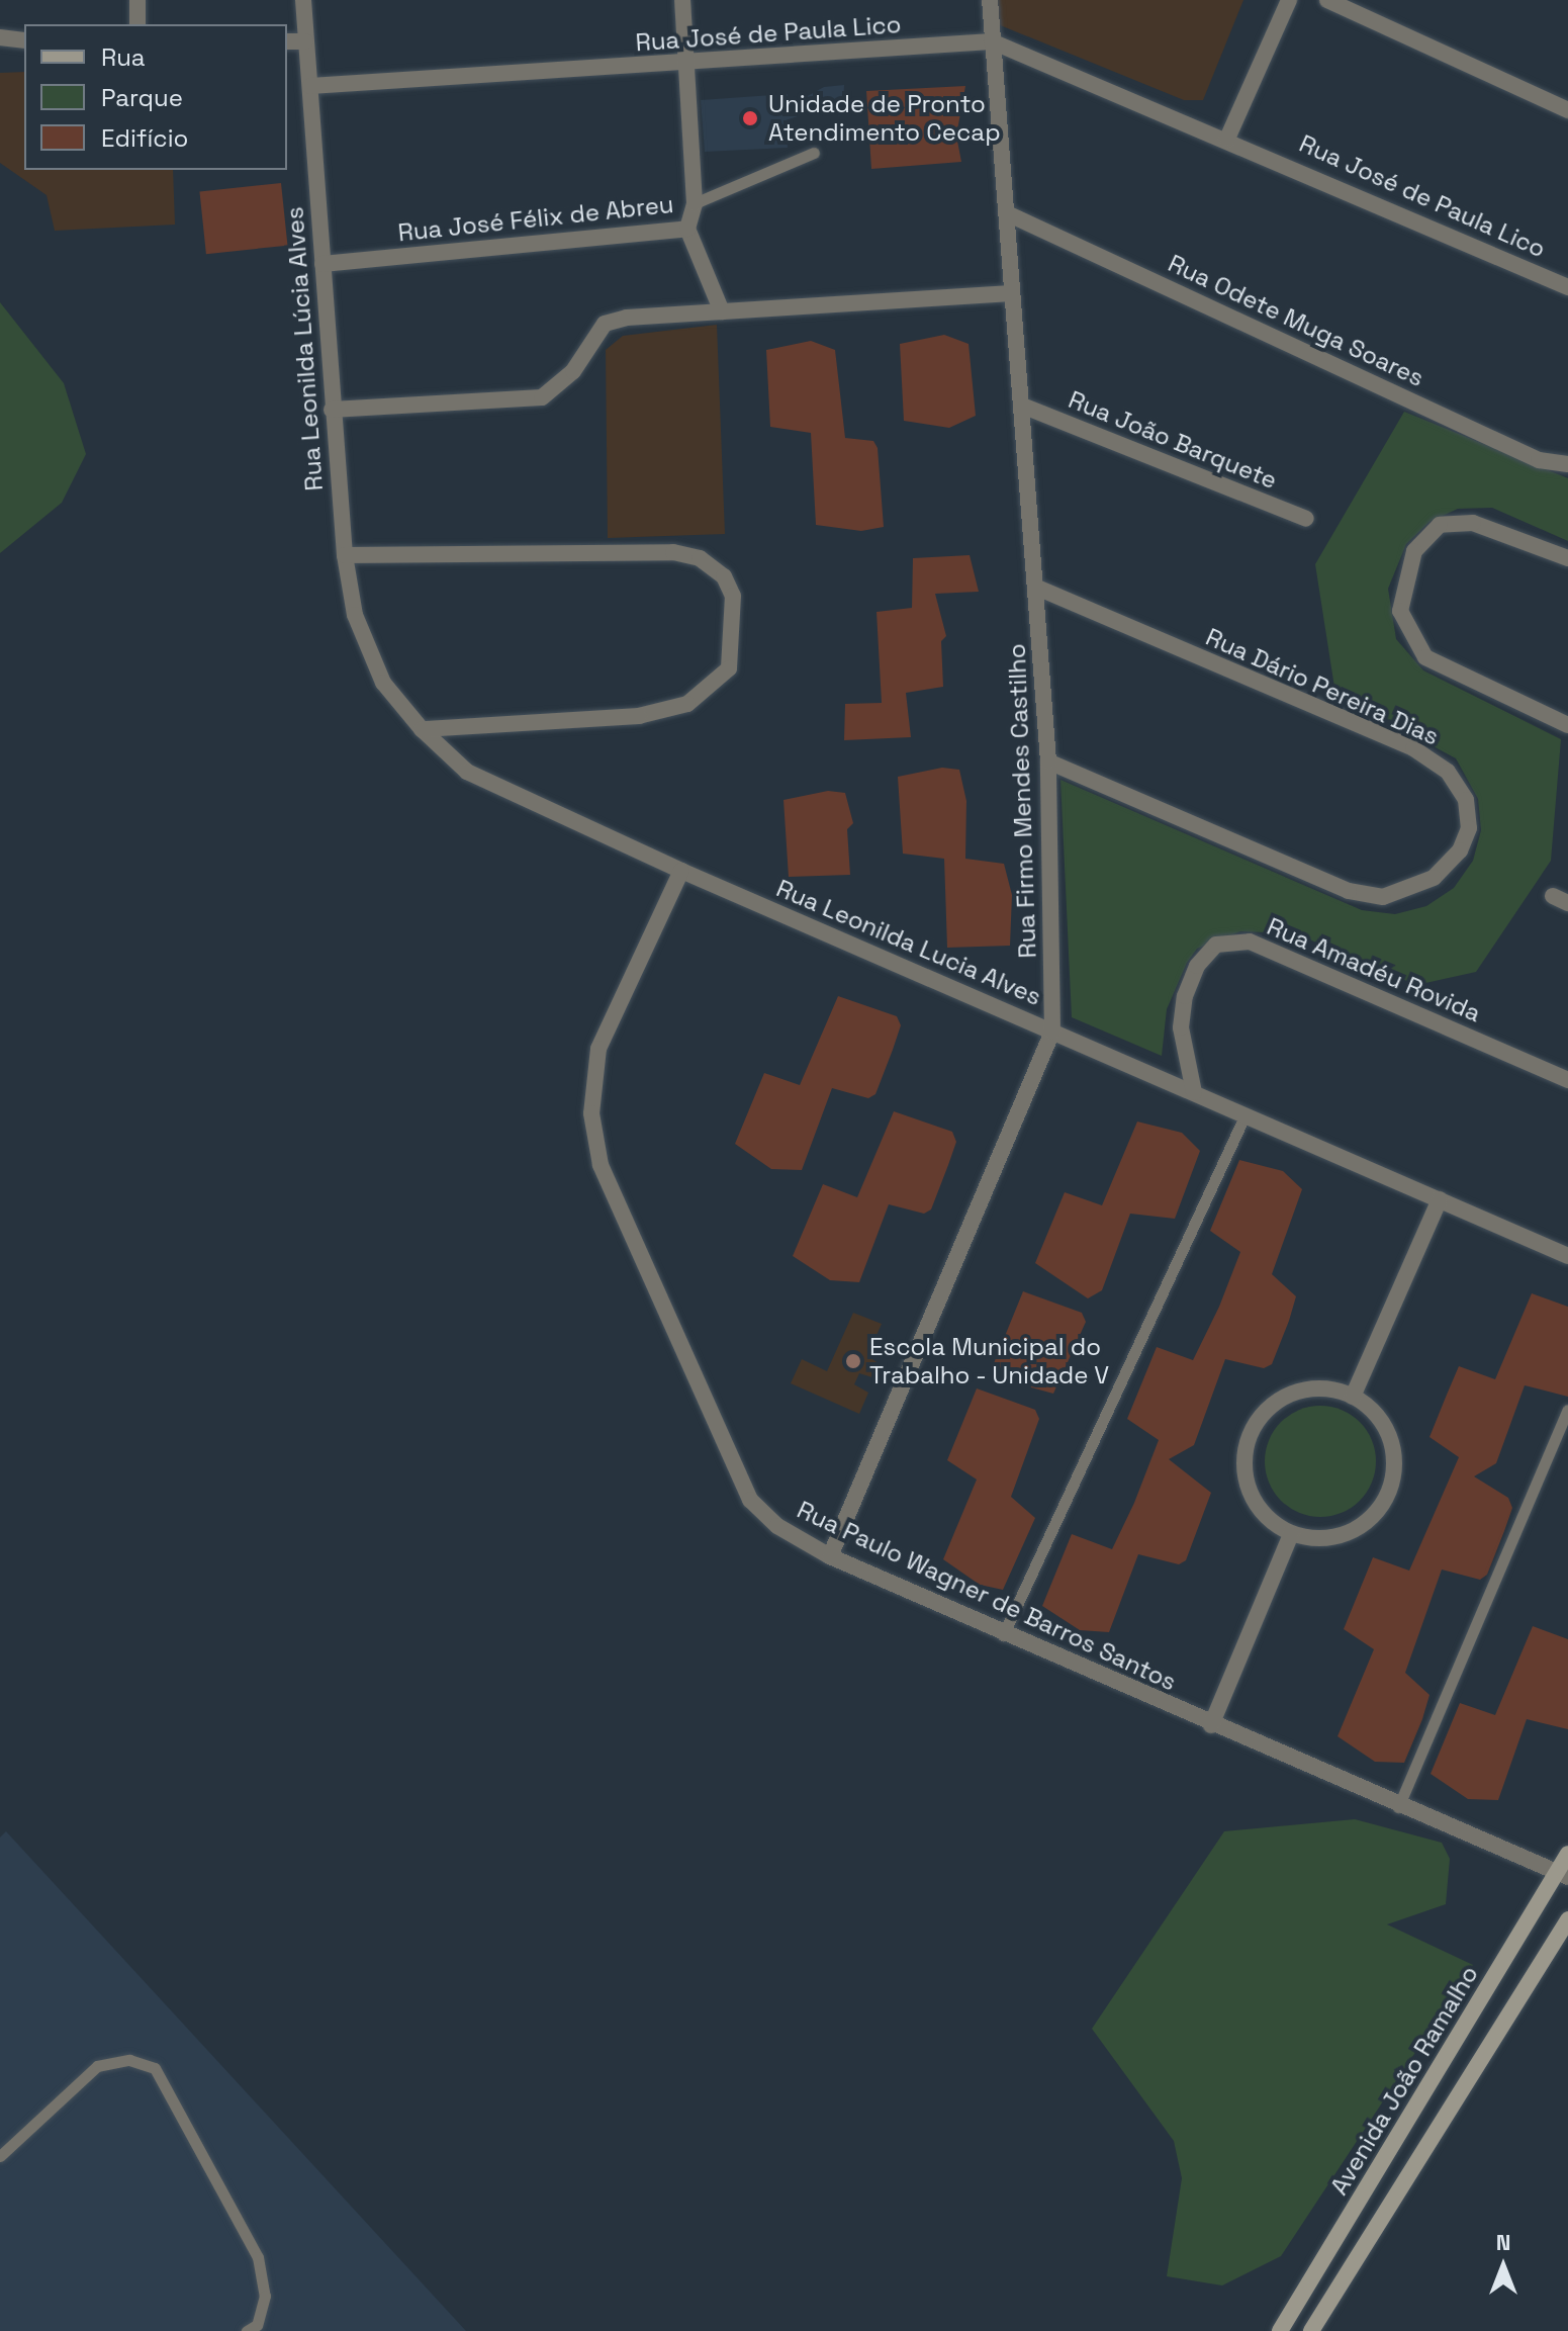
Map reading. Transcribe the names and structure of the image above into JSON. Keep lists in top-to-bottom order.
{
  "streets": {
    "street": [
      "Rua José de Paula Lico",
      "Rua José Félix de Abreu",
      "Rua Odete Muga Soares",
      "Rua Leonilda Lúcia Alves",
      "Rua João Barquete",
      "Rua Dário Pereira Dias",
      "Rua Firmo Mendes Castilho",
      "Rua Leonilda Lucia Alves",
      "Rua Amadéu Rovida",
      "Rua Paulo Wagner de Barros Santos",
      "Avenida João Ramalho"
    ]
  },
  "crossings": [
    ["Rua José de Paula Lico", "Rua José Félix de Abreu"],
    ["Rua José de Paula Lico", "Rua Leonilda Lúcia Alves"],
    ["Rua José de Paula Lico", "Rua Firmo Mendes Castilho"],
    ["Rua José Félix de Abreu", "Rua Leonilda Lúcia Alves"],
    ["Rua Odete Muga Soares", "Rua Firmo Mendes Castilho"],
    ["Rua Leonilda Lúcia Alves", "Rua Leonilda Lucia Alves"],
    ["Rua João Barquete", "Rua Firmo Mendes Castilho"],
    ["Rua Dário Pereira Dias", "Rua Firmo Mendes Castilho"],
    ["Rua Firmo Mendes Castilho", "Rua Leonilda Lucia Alves"],
    ["Rua Firmo Mendes Castilho", "Rua Paulo Wagner de Barros Santos"],
    ["Rua Leonilda Lucia Alves", "Rua Amadéu Rovida"],
    ["Rua Leonilda Lucia Alves", "Rua Paulo Wagner de Barros Santos"],
    ["Rua Paulo Wagner de Barros Santos", "Avenida João Ramalho"]
  ],
  "places": ["Unidade de Pronto Atendimento Cecap", "Escola Municipal do Trabalho - Unidade V"],
  "legend": ["Rua", "Parque", "Edifício"],
  "north": "top"
}
